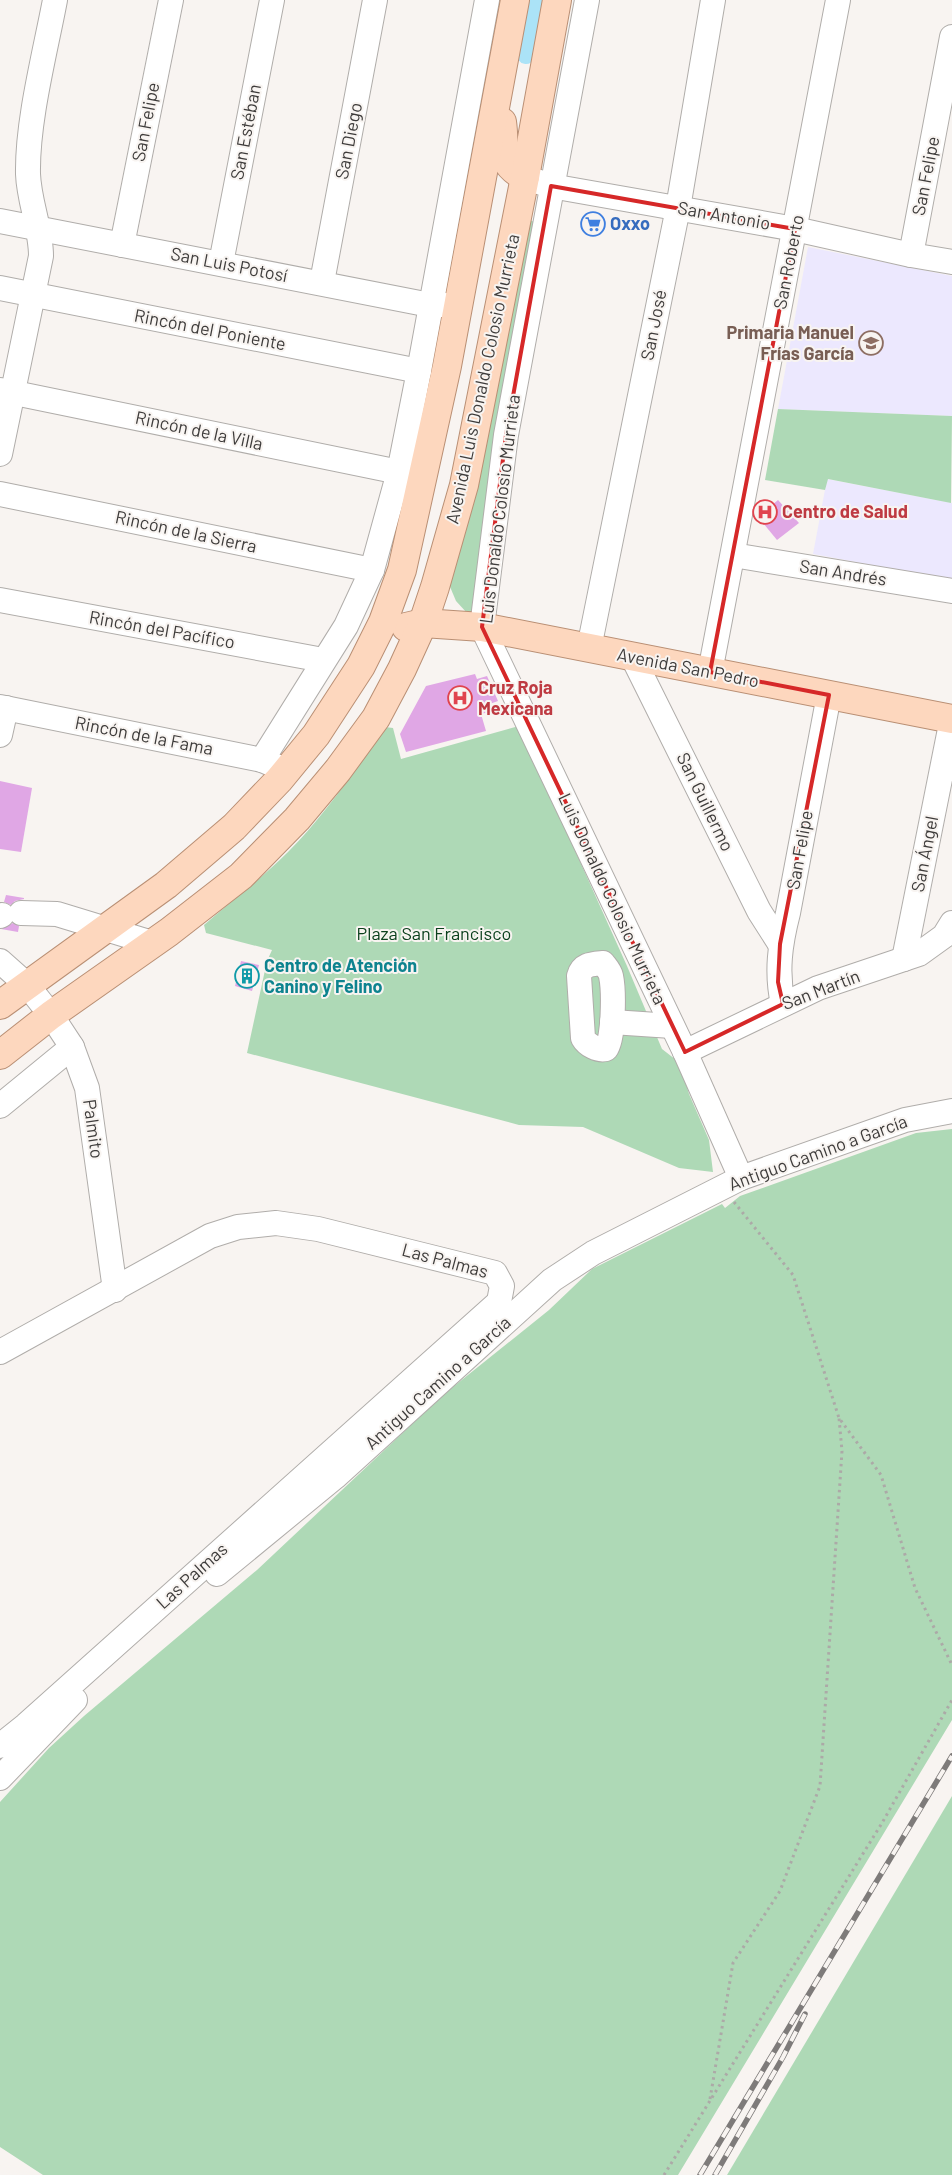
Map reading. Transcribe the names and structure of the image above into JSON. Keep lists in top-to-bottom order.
{
  "streets": {
    "main road": ["Avenida Luis Donaldo Colosio Murrieta", "Avenida San Pedro"],
    "street": [
      "San Felipe",
      "San Estéban",
      "San Diego",
      "San Antonio",
      "San Roberto",
      "San Luis Potosí",
      "San José",
      "Rincón del Poniente",
      "Rincón de la Villa",
      "Luis Donaldo Colosio Murrieta",
      "Rincón de la Sierra",
      "San Andrés",
      "Rincón del Pacífico",
      "Rincón de la Fama",
      "San Guillermo",
      "San Ángel",
      "San Martín",
      "Palmito",
      "Antiguo Camino a García",
      "Las Palmas"
    ]
  },
  "crossings": [
    ["San Felipe", "San Antonio"],
    ["San Felipe", "San Luis Potosí"],
    ["San Felipe", "Avenida San Pedro"],
    ["San Felipe", "San Guillermo"],
    ["San Felipe", "San Martín"],
    ["San Estéban", "San Luis Potosí"],
    ["San Diego", "San Luis Potosí"],
    ["San Antonio", "San Roberto"],
    ["San Antonio", "San José"],
    ["San Antonio", "Avenida Luis Donaldo Colosio Murrieta"],
    ["San Antonio", "Luis Donaldo Colosio Murrieta"],
    ["San Roberto", "San Andrés"],
    ["San Roberto", "Avenida San Pedro"],
    ["San José", "Avenida San Pedro"],
    ["Avenida Luis Donaldo Colosio Murrieta", "Avenida San Pedro"],
    ["Avenida Luis Donaldo Colosio Murrieta", "Palmito"],
    ["Luis Donaldo Colosio Murrieta", "Avenida San Pedro"],
    ["Luis Donaldo Colosio Murrieta", "San Martín"],
    ["Luis Donaldo Colosio Murrieta", "Antiguo Camino a García"],
    ["Avenida San Pedro", "San Guillermo"],
    ["Avenida San Pedro", "San Ángel"],
    ["San Ángel", "San Martín"],
    ["Palmito", "Las Palmas"]
  ],
  "parks": ["Plaza San Francisco"],
  "places": {
    "supermarket": ["Oxxo"],
    "school or university": ["Primaria Manuel Frías García"],
    "hospital": ["Centro de Salud", "Cruz Roja Mexicana"],
    "building": ["Centro de Atención Canino y Felino"]
  }
}
